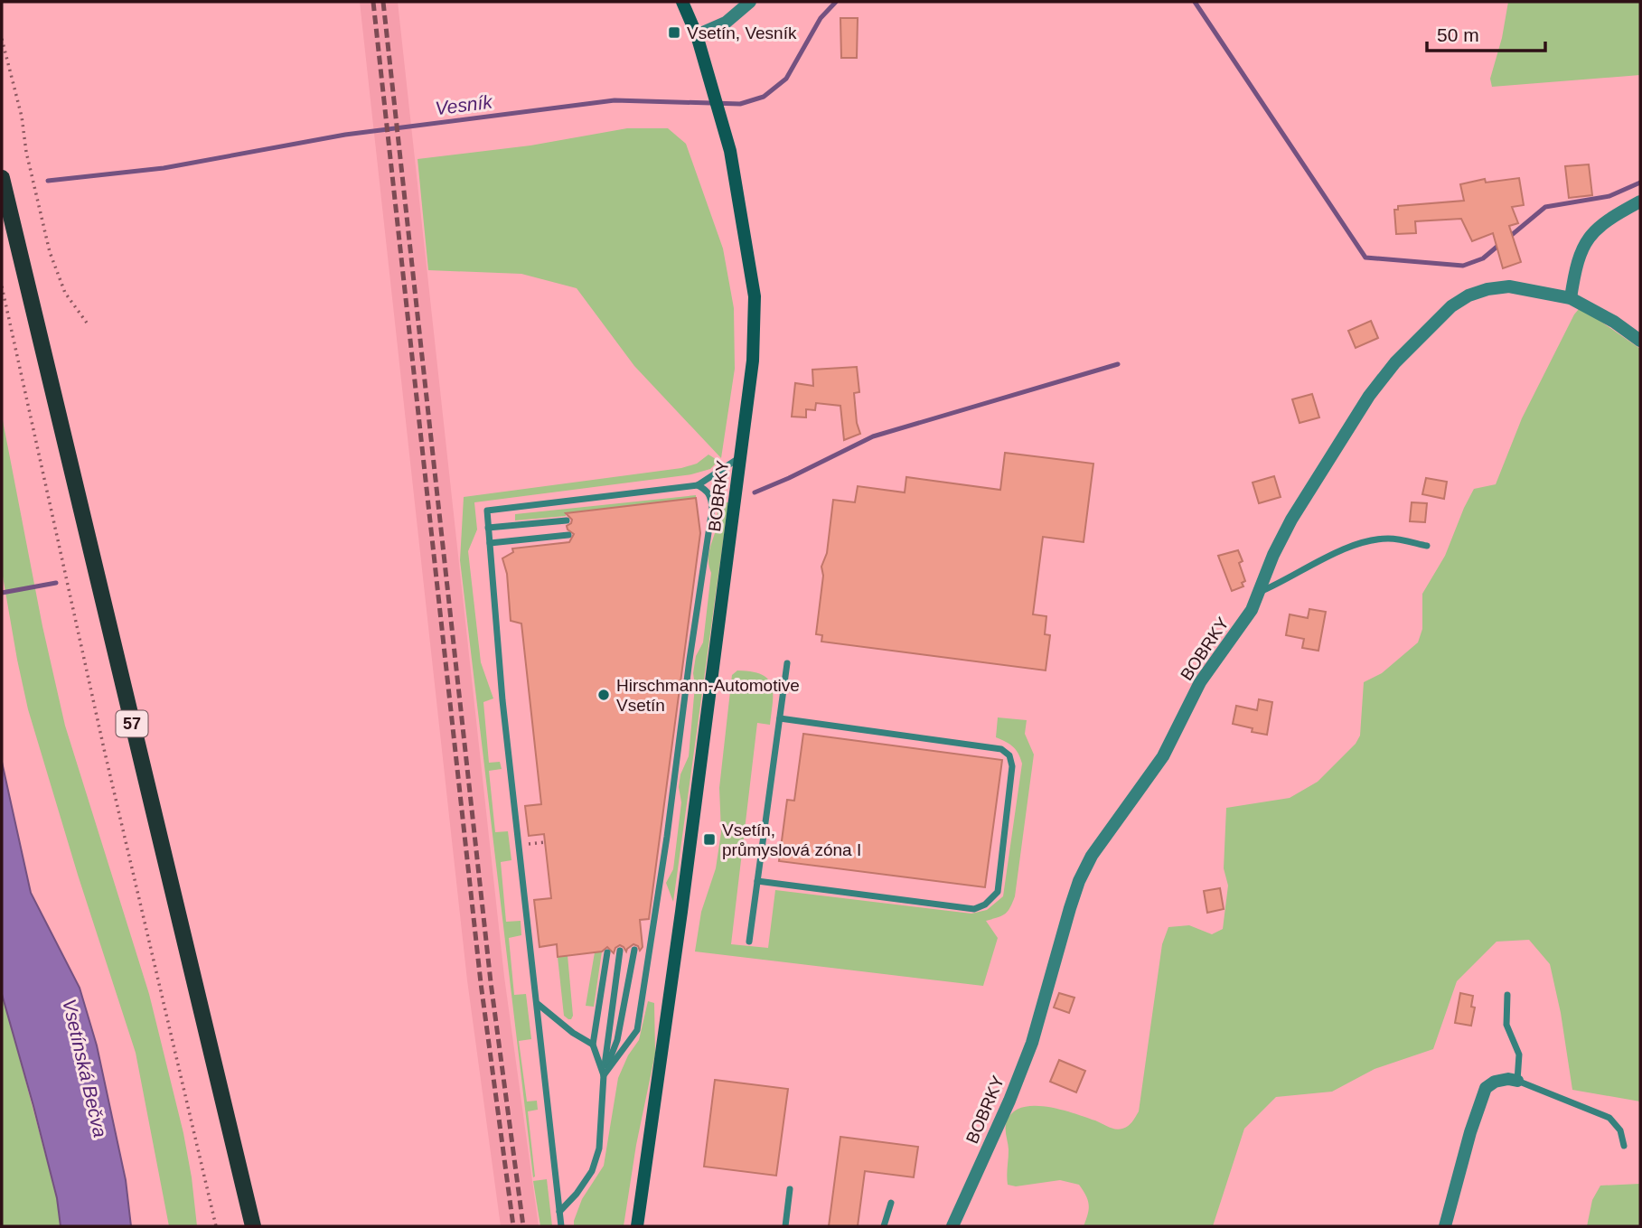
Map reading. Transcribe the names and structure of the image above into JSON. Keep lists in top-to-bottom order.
{
  "streets": {
    "main road": ["57"],
    "street": ["BOBRKY"]
  },
  "water": ["Vesník", "Vsetínská Bečva"],
  "places": {
    "transit": ["Vsetín, Vesník", "Vsetín, průmyslová zóna I"],
    "other": ["Hirschmann-Automotive Vsetín"]
  },
  "scale_bar": "50 m"
}
